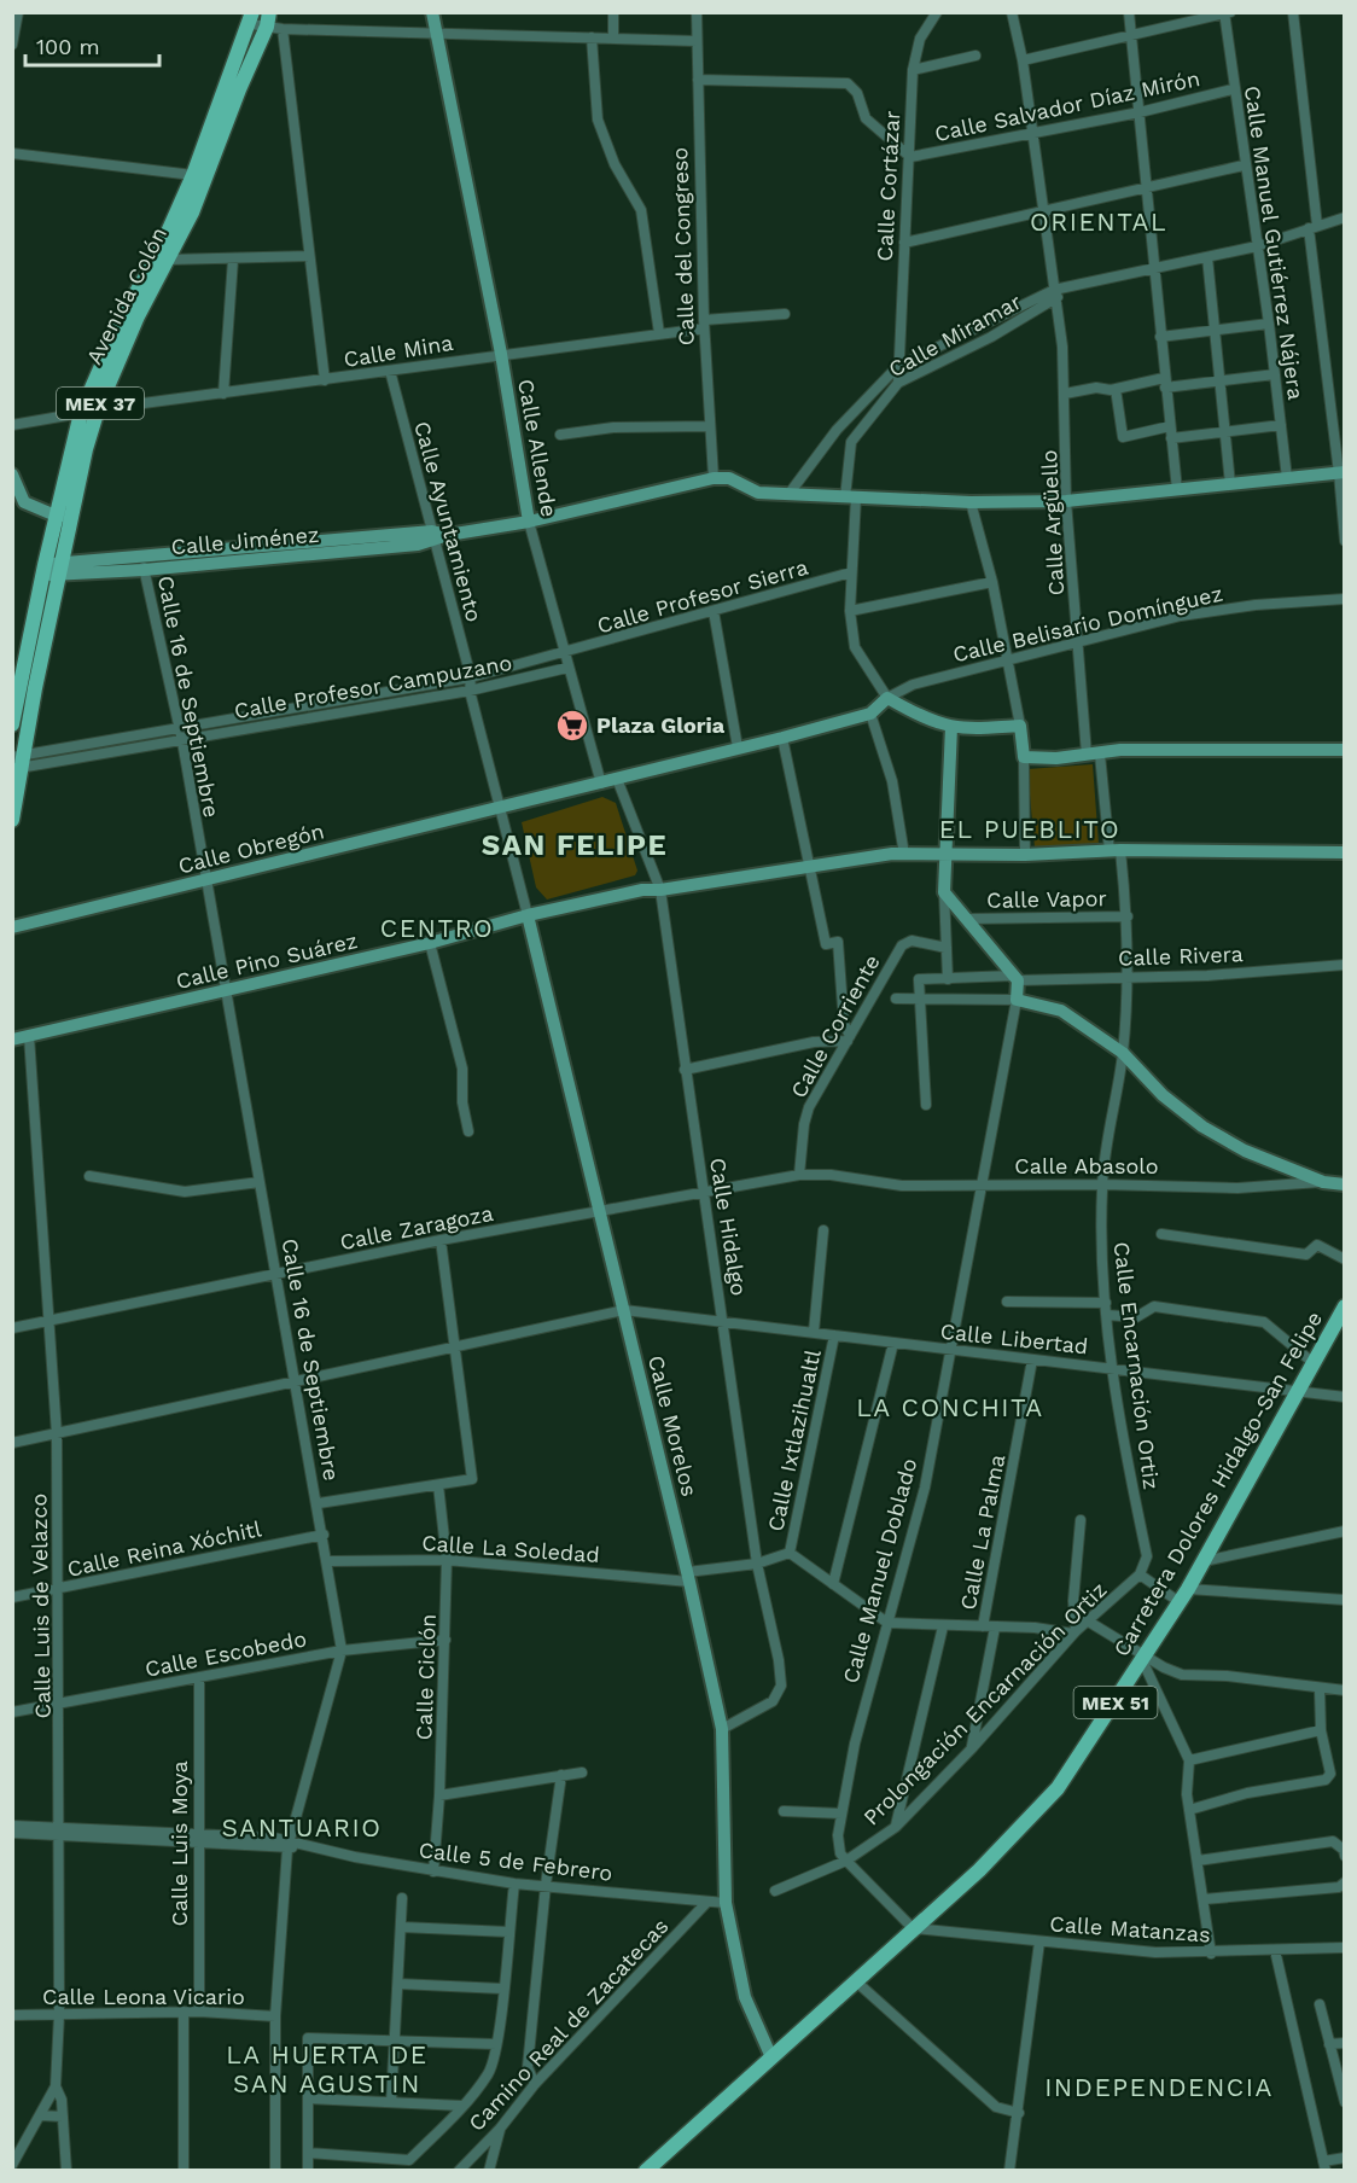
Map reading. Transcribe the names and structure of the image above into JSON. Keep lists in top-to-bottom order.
{
  "streets": {
    "main road": [
      "Avenida Colón",
      "MEX 37",
      "Carretera Dolores Hidalgo-San Felipe",
      "MEX 51"
    ],
    "street": [
      "Calle Salvador Díaz Mirón",
      "Calle Cortázar",
      "Calle Manuel Gutiérrez Nájera",
      "Calle del Congreso",
      "Calle Miramar",
      "Calle Mina",
      "Calle Allende",
      "Calle Ayuntamiento",
      "Calle Argüello",
      "Calle Jiménez",
      "Calle Profesor Sierra",
      "Calle Belisario Domínguez",
      "Calle Profesor Campuzano",
      "Calle 16 de Septiembre",
      "Calle Obregón",
      "Calle Vapor",
      "Calle Rivera",
      "Calle Pino Suárez",
      "Calle Corriente",
      "Calle Abasolo",
      "Calle Hidalgo",
      "Calle Zaragoza",
      "Calle Libertad",
      "Calle Encarnación Ortiz",
      "Calle Morelos",
      "Calle Ixtlazihualtl",
      "Calle La Palma",
      "Calle Reina Xóchitl",
      "Calle La Soledad",
      "Calle Manuel Doblado",
      "Calle Luis de Velazco",
      "Calle Escobedo",
      "Calle Ciclón",
      "Prolongación Encarnación Ortiz",
      "Calle Luis Moya",
      "Calle 5 de Febrero",
      "Calle Matanzas",
      "Calle Leona Vicario",
      "Camino Real de Zacatecas"
    ]
  },
  "crossings": [
    ["Calle Salvador Díaz Mirón", "Calle Cortázar"],
    ["Calle Salvador Díaz Mirón", "Calle Manuel Gutiérrez Nájera"],
    ["Calle Salvador Díaz Mirón", "Calle Argüello"],
    ["Calle Cortázar", "Calle Miramar"],
    ["Calle Manuel Gutiérrez Nájera", "Calle Miramar"],
    ["Calle Manuel Gutiérrez Nájera", "Calle Jiménez"],
    ["Calle del Congreso", "Calle Mina"],
    ["Calle del Congreso", "Calle Jiménez"],
    ["Avenida Colón", "Calle Mina"],
    ["Avenida Colón", "Calle Jiménez"],
    ["Avenida Colón", "Calle Profesor Campuzano"],
    ["Calle Miramar", "Calle Argüello"],
    ["Calle Miramar", "Calle Jiménez"],
    ["Calle Miramar", "Calle Profesor Sierra"],
    ["Calle Miramar", "Calle Belisario Domínguez"],
    ["Calle Mina", "Calle Allende"],
    ["Calle Mina", "Calle Ayuntamiento"],
    ["Calle Allende", "Calle Jiménez"],
    ["Calle Allende", "Calle Profesor Sierra"],
    ["Calle Allende", "Calle Profesor Campuzano"],
    ["Calle Ayuntamiento", "Calle Jiménez"],
    ["Calle Ayuntamiento", "Calle Profesor Campuzano"],
    ["Calle Ayuntamiento", "Calle Obregón"],
    ["Calle Ayuntamiento", "Calle Morelos"],
    ["Calle Argüello", "Calle Jiménez"],
    ["Calle Argüello", "Calle Belisario Domínguez"],
    ["Calle Jiménez", "Calle 16 de Septiembre"],
    ["Calle Profesor Sierra", "Calle Profesor Campuzano"],
    ["Calle Profesor Campuzano", "Calle 16 de Septiembre"],
    ["Calle 16 de Septiembre", "Calle Obregón"],
    ["Calle 16 de Septiembre", "Calle Pino Suárez"],
    ["Calle 16 de Septiembre", "Calle Zaragoza"],
    ["Calle 16 de Septiembre", "Calle Reina Xóchitl"],
    ["Calle 16 de Septiembre", "Calle La Soledad"],
    ["Calle 16 de Septiembre", "Calle Escobedo"],
    ["Calle 16 de Septiembre", "Calle 5 de Febrero"],
    ["Calle 16 de Septiembre", "Calle Leona Vicario"],
    ["Calle Obregón", "Calle Morelos"],
    ["Calle Vapor", "Calle Encarnación Ortiz"],
    ["Calle Rivera", "Calle Encarnación Ortiz"],
    ["Calle Rivera", "Calle Manuel Doblado"],
    ["Calle Pino Suárez", "Calle Hidalgo"],
    ["Calle Pino Suárez", "Calle Encarnación Ortiz"],
    ["Calle Pino Suárez", "Calle Morelos"],
    ["Calle Pino Suárez", "Calle Luis de Velazco"],
    ["Calle Corriente", "Calle Zaragoza"],
    ["Calle Abasolo", "Calle Zaragoza"],
    ["Calle Abasolo", "Calle Encarnación Ortiz"],
    ["Calle Abasolo", "Calle Manuel Doblado"],
    ["Calle Hidalgo", "Calle Zaragoza"],
    ["Calle Hidalgo", "Calle Libertad"],
    ["Calle Hidalgo", "Calle Morelos"],
    ["Calle Hidalgo", "Calle La Soledad"],
    ["Calle Zaragoza", "Calle Morelos"],
    ["Calle Zaragoza", "Calle Luis de Velazco"],
    ["Calle Libertad", "Calle Encarnación Ortiz"],
    ["Calle Libertad", "Calle Morelos"],
    ["Calle Libertad", "Calle Ixtlazihualtl"],
    ["Calle Libertad", "Carretera Dolores Hidalgo-San Felipe"],
    ["Calle Libertad", "Calle La Palma"],
    ["Calle Libertad", "Calle Manuel Doblado"],
    ["Calle Encarnación Ortiz", "Prolongación Encarnación Ortiz"],
    ["Calle Morelos", "Carretera Dolores Hidalgo-San Felipe"],
    ["Calle Morelos", "Calle La Soledad"],
    ["Calle Morelos", "MEX 51"],
    ["Calle Morelos", "Calle 5 de Febrero"],
    ["Calle Ixtlazihualtl", "Calle La Soledad"],
    ["Carretera Dolores Hidalgo-San Felipe", "MEX 51"],
    ["Carretera Dolores Hidalgo-San Felipe", "Calle Matanzas"],
    ["Calle Reina Xóchitl", "Calle Luis de Velazco"],
    ["Calle La Soledad", "Calle Ciclón"],
    ["Calle Manuel Doblado", "Prolongación Encarnación Ortiz"],
    ["Calle Luis de Velazco", "Calle Escobedo"],
    ["Calle Luis de Velazco", "Calle 5 de Febrero"],
    ["Calle Luis de Velazco", "Calle Leona Vicario"],
    ["Calle Escobedo", "Calle Ciclón"],
    ["Calle Escobedo", "Calle Luis Moya"],
    ["Calle Ciclón", "Calle 5 de Febrero"],
    ["Calle Luis Moya", "Calle 5 de Febrero"],
    ["Calle Luis Moya", "Calle Leona Vicario"],
    ["Calle 5 de Febrero", "Camino Real de Zacatecas"]
  ],
  "districts": [
    "ORIENTAL",
    "EL PUEBLITO",
    "SAN FELIPE",
    "CENTRO",
    "LA CONCHITA",
    "SANTUARIO",
    "LA HUERTA DE SAN AGUSTIN",
    "INDEPENDENCIA"
  ],
  "places": {
    "supermarket": ["Plaza Gloria"]
  },
  "scale_bar": "100 m"
}
